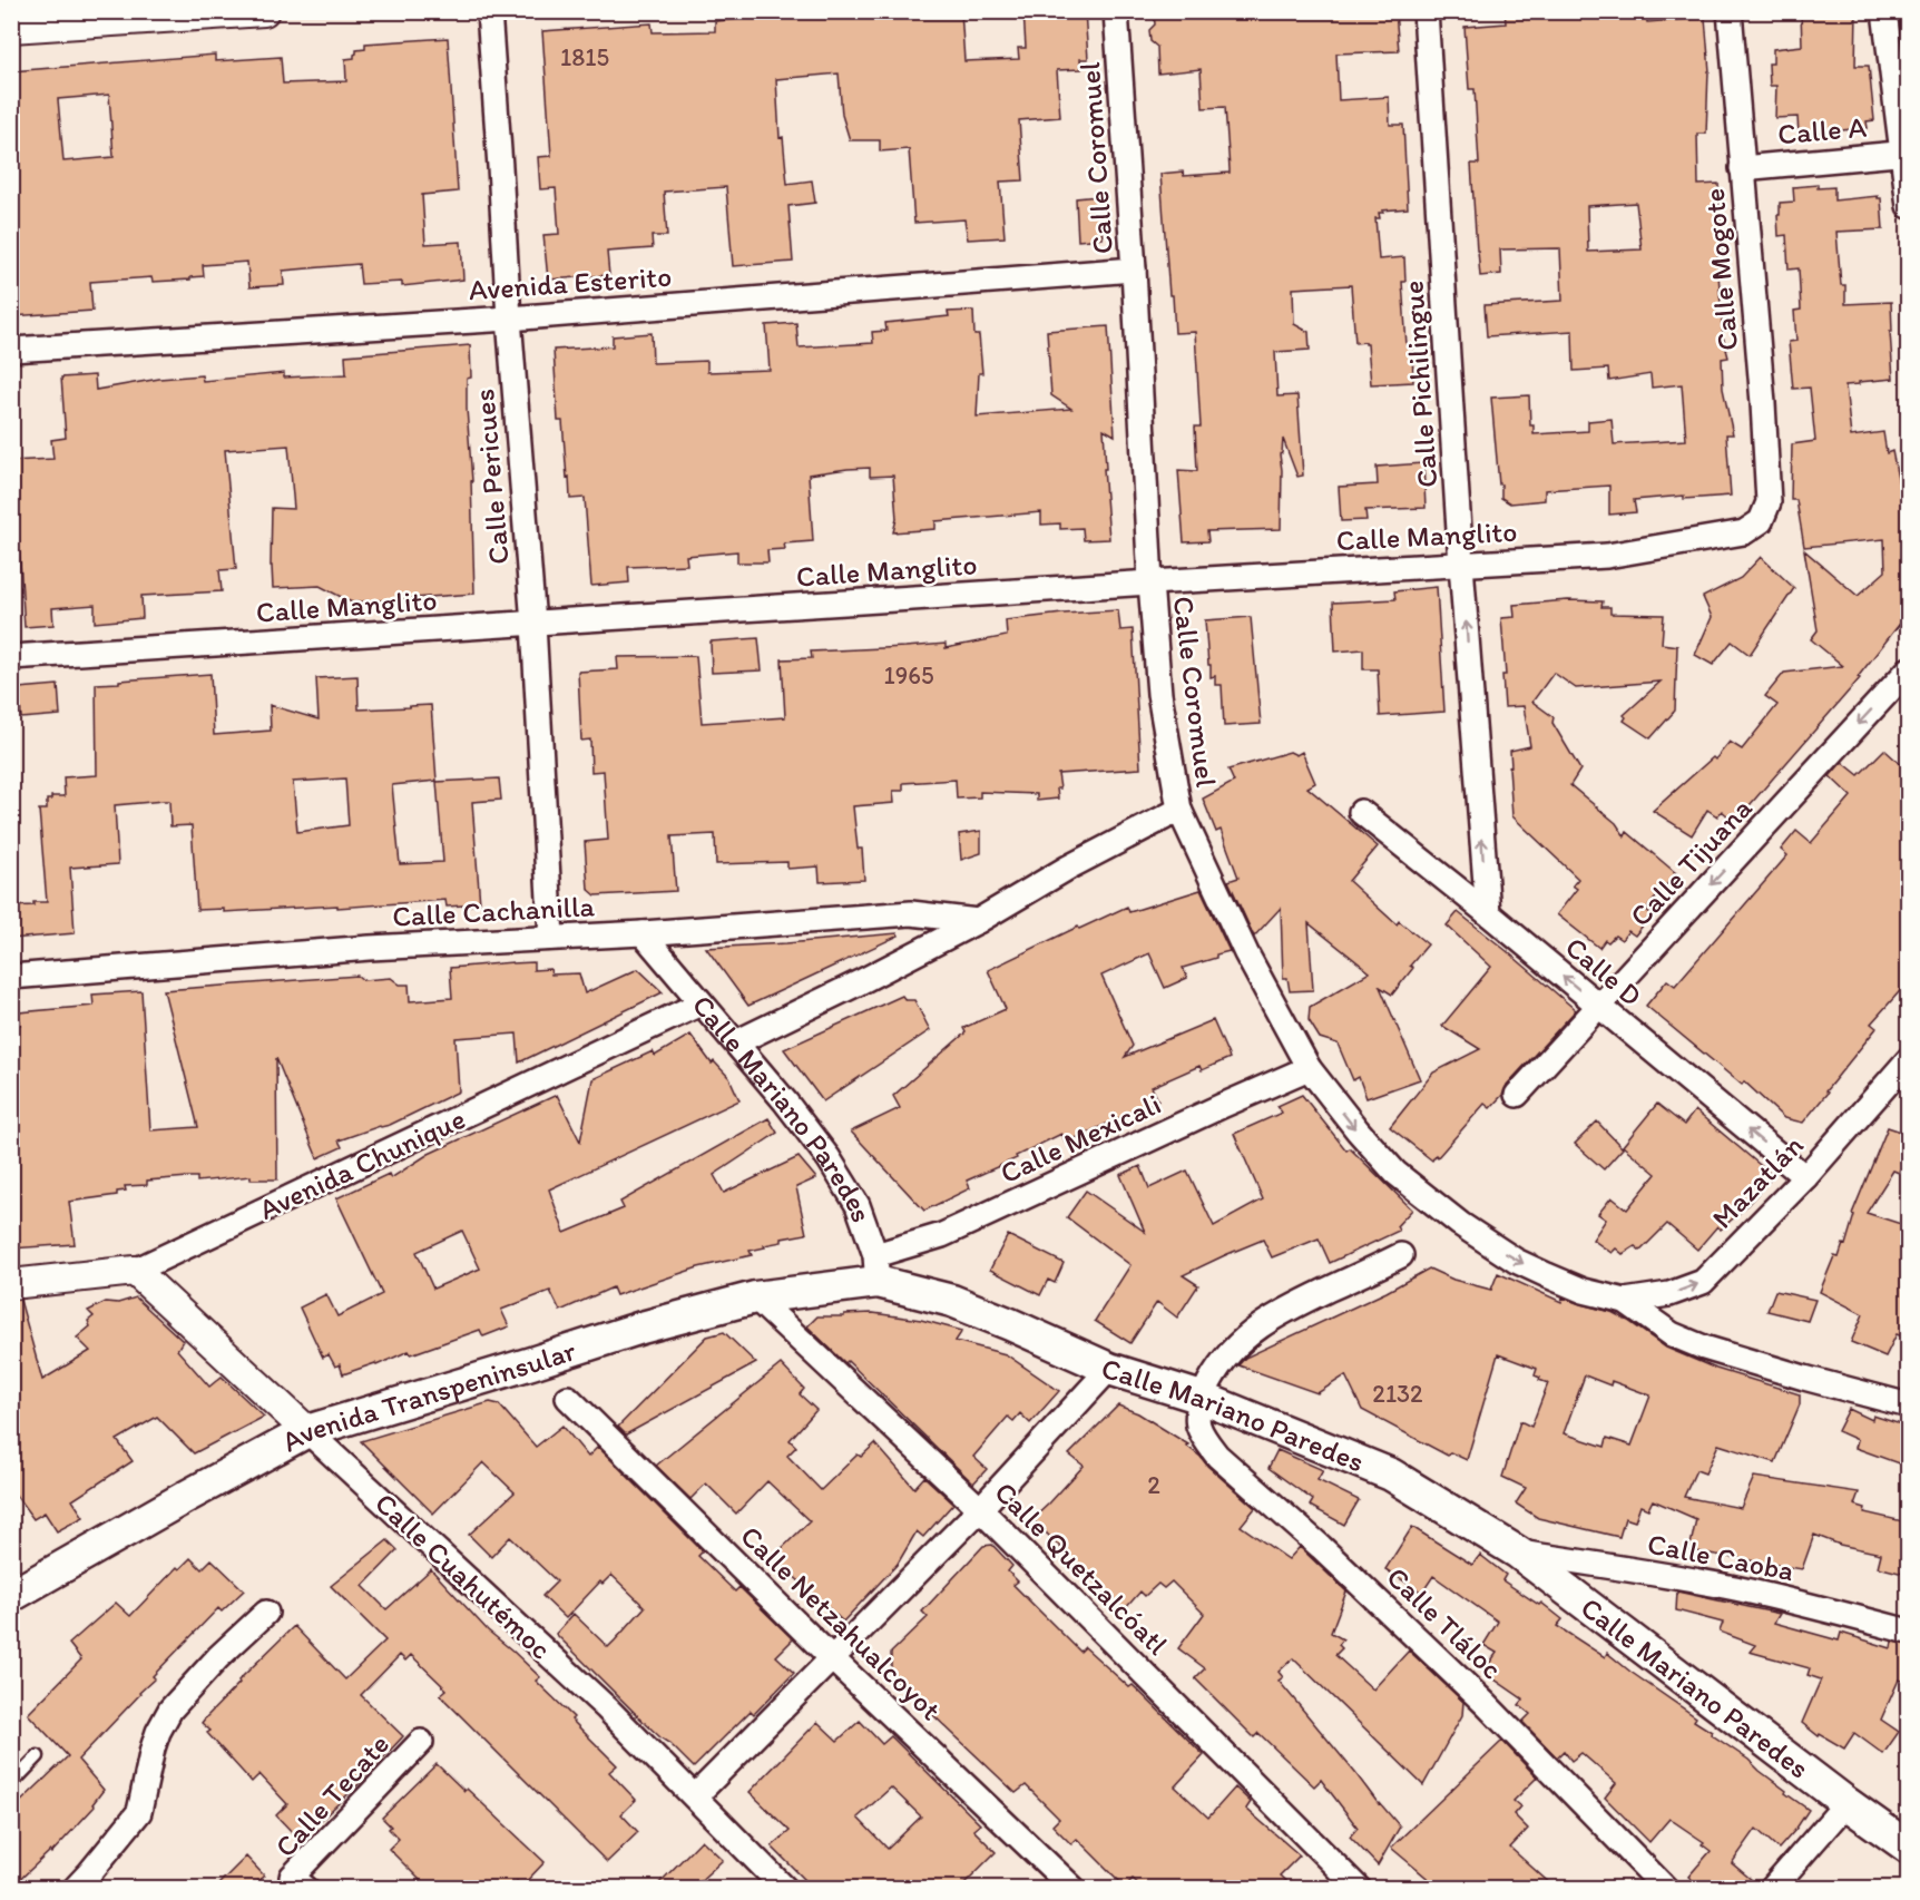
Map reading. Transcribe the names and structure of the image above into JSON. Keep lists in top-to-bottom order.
{
  "streets": {
    "main road": ["Calle Mariano Paredes", "Avenida Transpeninsular"],
    "street": [
      "Calle A",
      "Calle Coromuel",
      "Calle Mogote",
      "Avenida Esterito",
      "Calle Pichilingue",
      "Calle Pericues",
      "Calle Manglito",
      "Calle Tijuana",
      "Calle Cachanilla",
      "Calle D",
      "Calle Mexicali",
      "Avenida Chunique",
      "Mazatlán",
      "Calle Caoba",
      "Calle Quetzalcóatl",
      "Calle Cuahutémoc",
      "Calle Netzahualcoyot",
      "Calle Tláloc",
      "Calle Tecate"
    ]
  },
  "crossings": [
    ["Calle A", "Calle Mogote"],
    ["Calle Coromuel", "Avenida Esterito"],
    ["Calle Coromuel", "Calle Manglito"],
    ["Calle Coromuel", "Calle Mexicali"],
    ["Calle Coromuel", "Mazatlán"],
    ["Calle Mogote", "Calle Manglito"],
    ["Avenida Esterito", "Calle Pericues"],
    ["Calle Pichilingue", "Calle Manglito"],
    ["Calle Pichilingue", "Calle D"],
    ["Calle Pericues", "Calle Manglito"],
    ["Calle Pericues", "Calle Cachanilla"],
    ["Calle Tijuana", "Calle D"],
    ["Calle Cachanilla", "Calle Mariano Paredes"],
    ["Calle D", "Mazatlán"],
    ["Calle Mariano Paredes", "Calle Mexicali"],
    ["Calle Mariano Paredes", "Avenida Chunique"],
    ["Calle Mariano Paredes", "Avenida Transpeninsular"],
    ["Calle Mariano Paredes", "Calle Caoba"],
    ["Calle Mariano Paredes", "Calle Tláloc"],
    ["Calle Mexicali", "Avenida Transpeninsular"],
    ["Avenida Chunique", "Calle Cuahutémoc"],
    ["Avenida Transpeninsular", "Calle Quetzalcóatl"],
    ["Avenida Transpeninsular", "Calle Cuahutémoc"]
  ],
  "one_way": [
    "Calle Pichilingue",
    "Calle Tijuana",
    "Calle D",
    "Mazatlán"
  ],
  "house_numbers": [
    "1815",
    "1965",
    "2132",
    "2"
  ]
}
